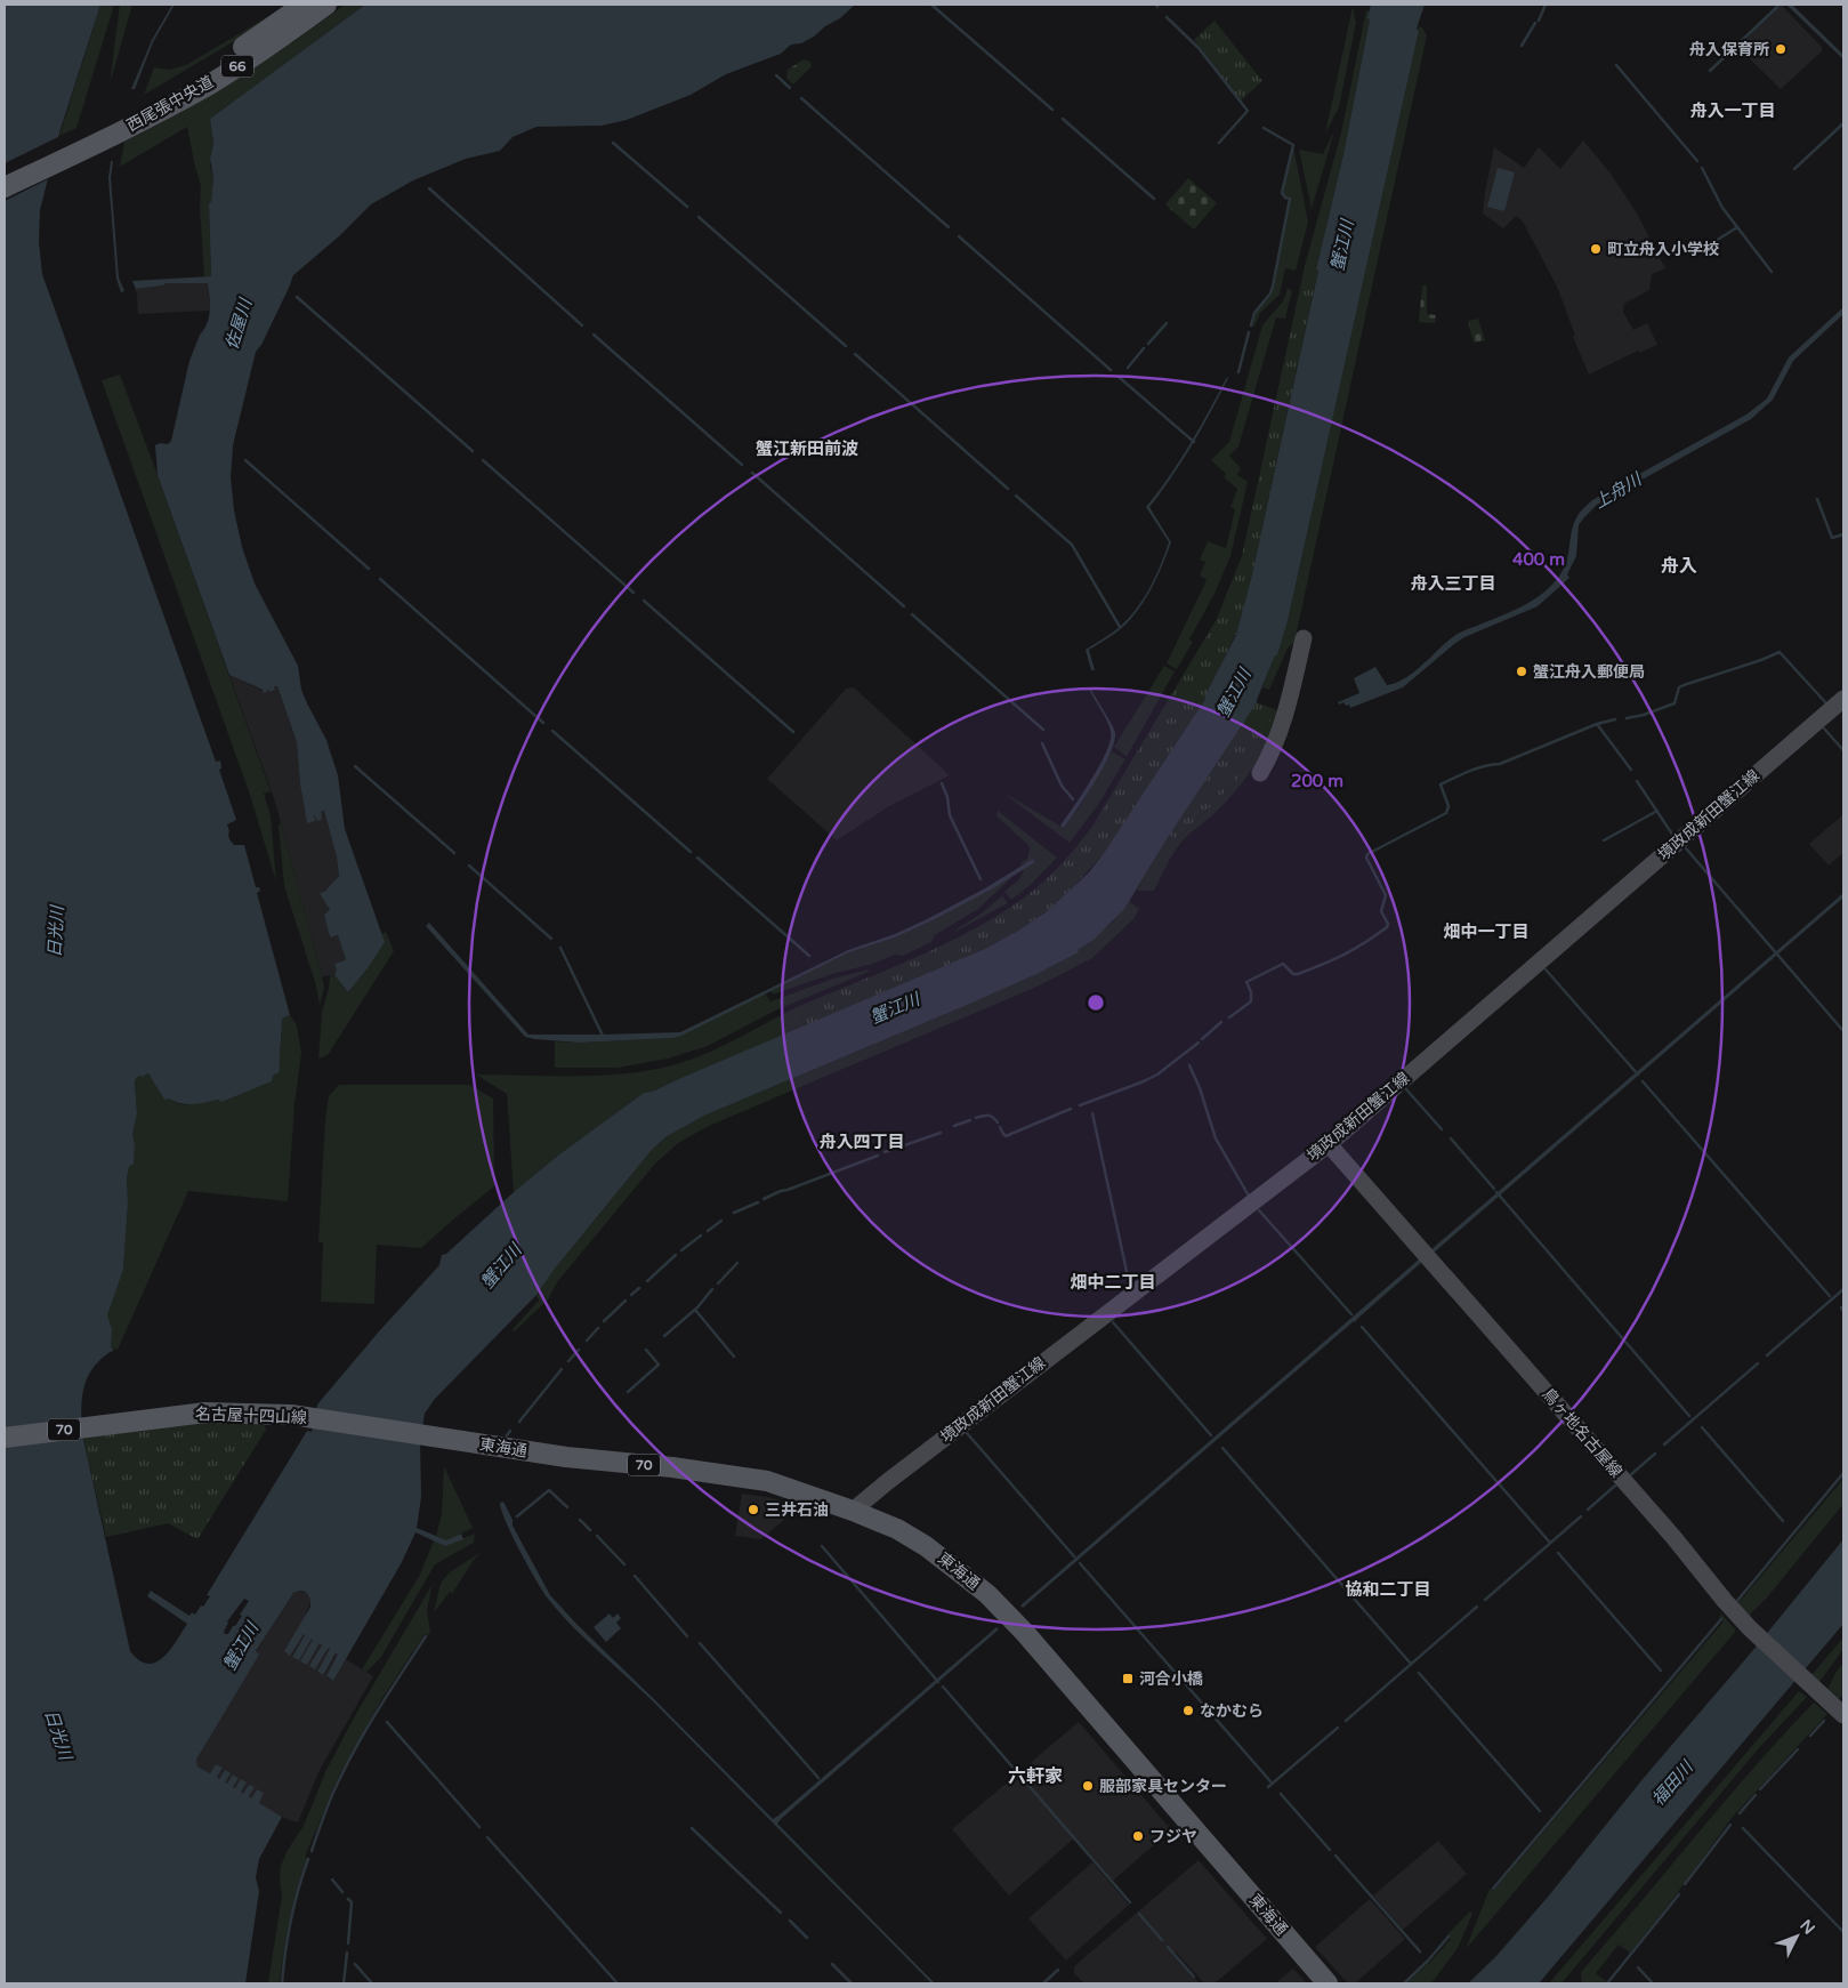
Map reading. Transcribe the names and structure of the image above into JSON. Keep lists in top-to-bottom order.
{
  "streets": {
    "main road": [
      "66",
      "西尾張中央道",
      "境政成新田蟹江線",
      "名古屋十四山線",
      "70",
      "鳥ヶ地名古屋線",
      "東海通"
    ]
  },
  "crossings": [
    ["境政成新田蟹江線", "鳥ヶ地名古屋線"],
    ["境政成新田蟹江線", "東海通"],
    ["名古屋十四山線", "東海通"]
  ],
  "districts": [
    "舟入一丁目",
    "蟹江新田前波",
    "舟入",
    "舟入三丁目",
    "畑中一丁目",
    "舟入四丁目",
    "畑中二丁目",
    "協和二丁目",
    "六軒家"
  ],
  "water": [
    "蟹江川",
    "佐屋川",
    "上舟川",
    "日光川",
    "福田川"
  ],
  "places": {
    "other": [
      "舟入保育所",
      "町立舟入小学校",
      "蟹江舟入郵便局",
      "三井石油",
      "なかむら",
      "服部家具センター",
      "フジヤ"
    ],
    "transit": ["河合小橋"]
  },
  "north": "top right",
  "rings": ["400 m", "200 m"]
}
